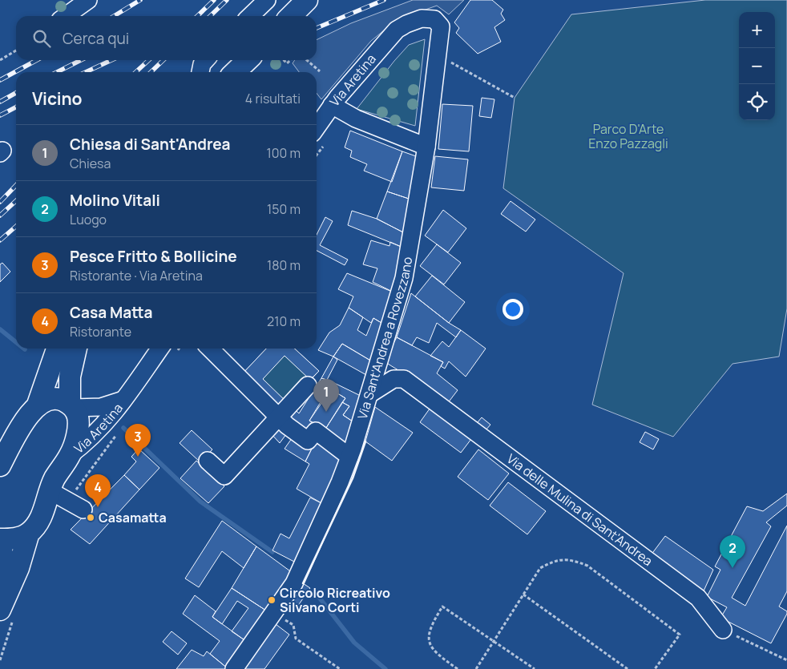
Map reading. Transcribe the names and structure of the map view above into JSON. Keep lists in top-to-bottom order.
{
  "streets": {
    "street": ["Via Aretina", "Via Sant'Andrea a Rovezzano", "Via delle Mulina di Sant'Andrea"]
  },
  "crossings": [
    ["Via Aretina", "Via Sant'Andrea a Rovezzano"],
    ["Via Sant'Andrea a Rovezzano", "Via delle Mulina di Sant'Andrea"]
  ],
  "parks": ["Parco D'Arte Enzo Pazzagli"],
  "places": ["Casamatta", "Circolo Ricreativo Silvano Corti"],
  "page": {
    "map_buttons": ["+", "−"],
    "search": "Cerca qui",
    "heading": ["Vicino", "4 risultati"],
    "list": [
      {
        "mark": "1",
        "name": "Chiesa di Sant'Andrea",
        "note": "Chiesa",
        "value": "100 m"
      },
      {
        "mark": "2",
        "name": "Molino Vitali",
        "note": "Luogo",
        "value": "150 m"
      },
      {
        "mark": "3",
        "name": "Pesce Fritto & Bollicine",
        "note": "Ristorante · Via Aretina",
        "value": "180 m"
      },
      {
        "mark": "4",
        "name": "Casa Matta",
        "note": "Ristorante",
        "value": "210 m"
      }
    ],
    "pins": [
      "1",
      "3",
      "4",
      "2"
    ]
  }
}
